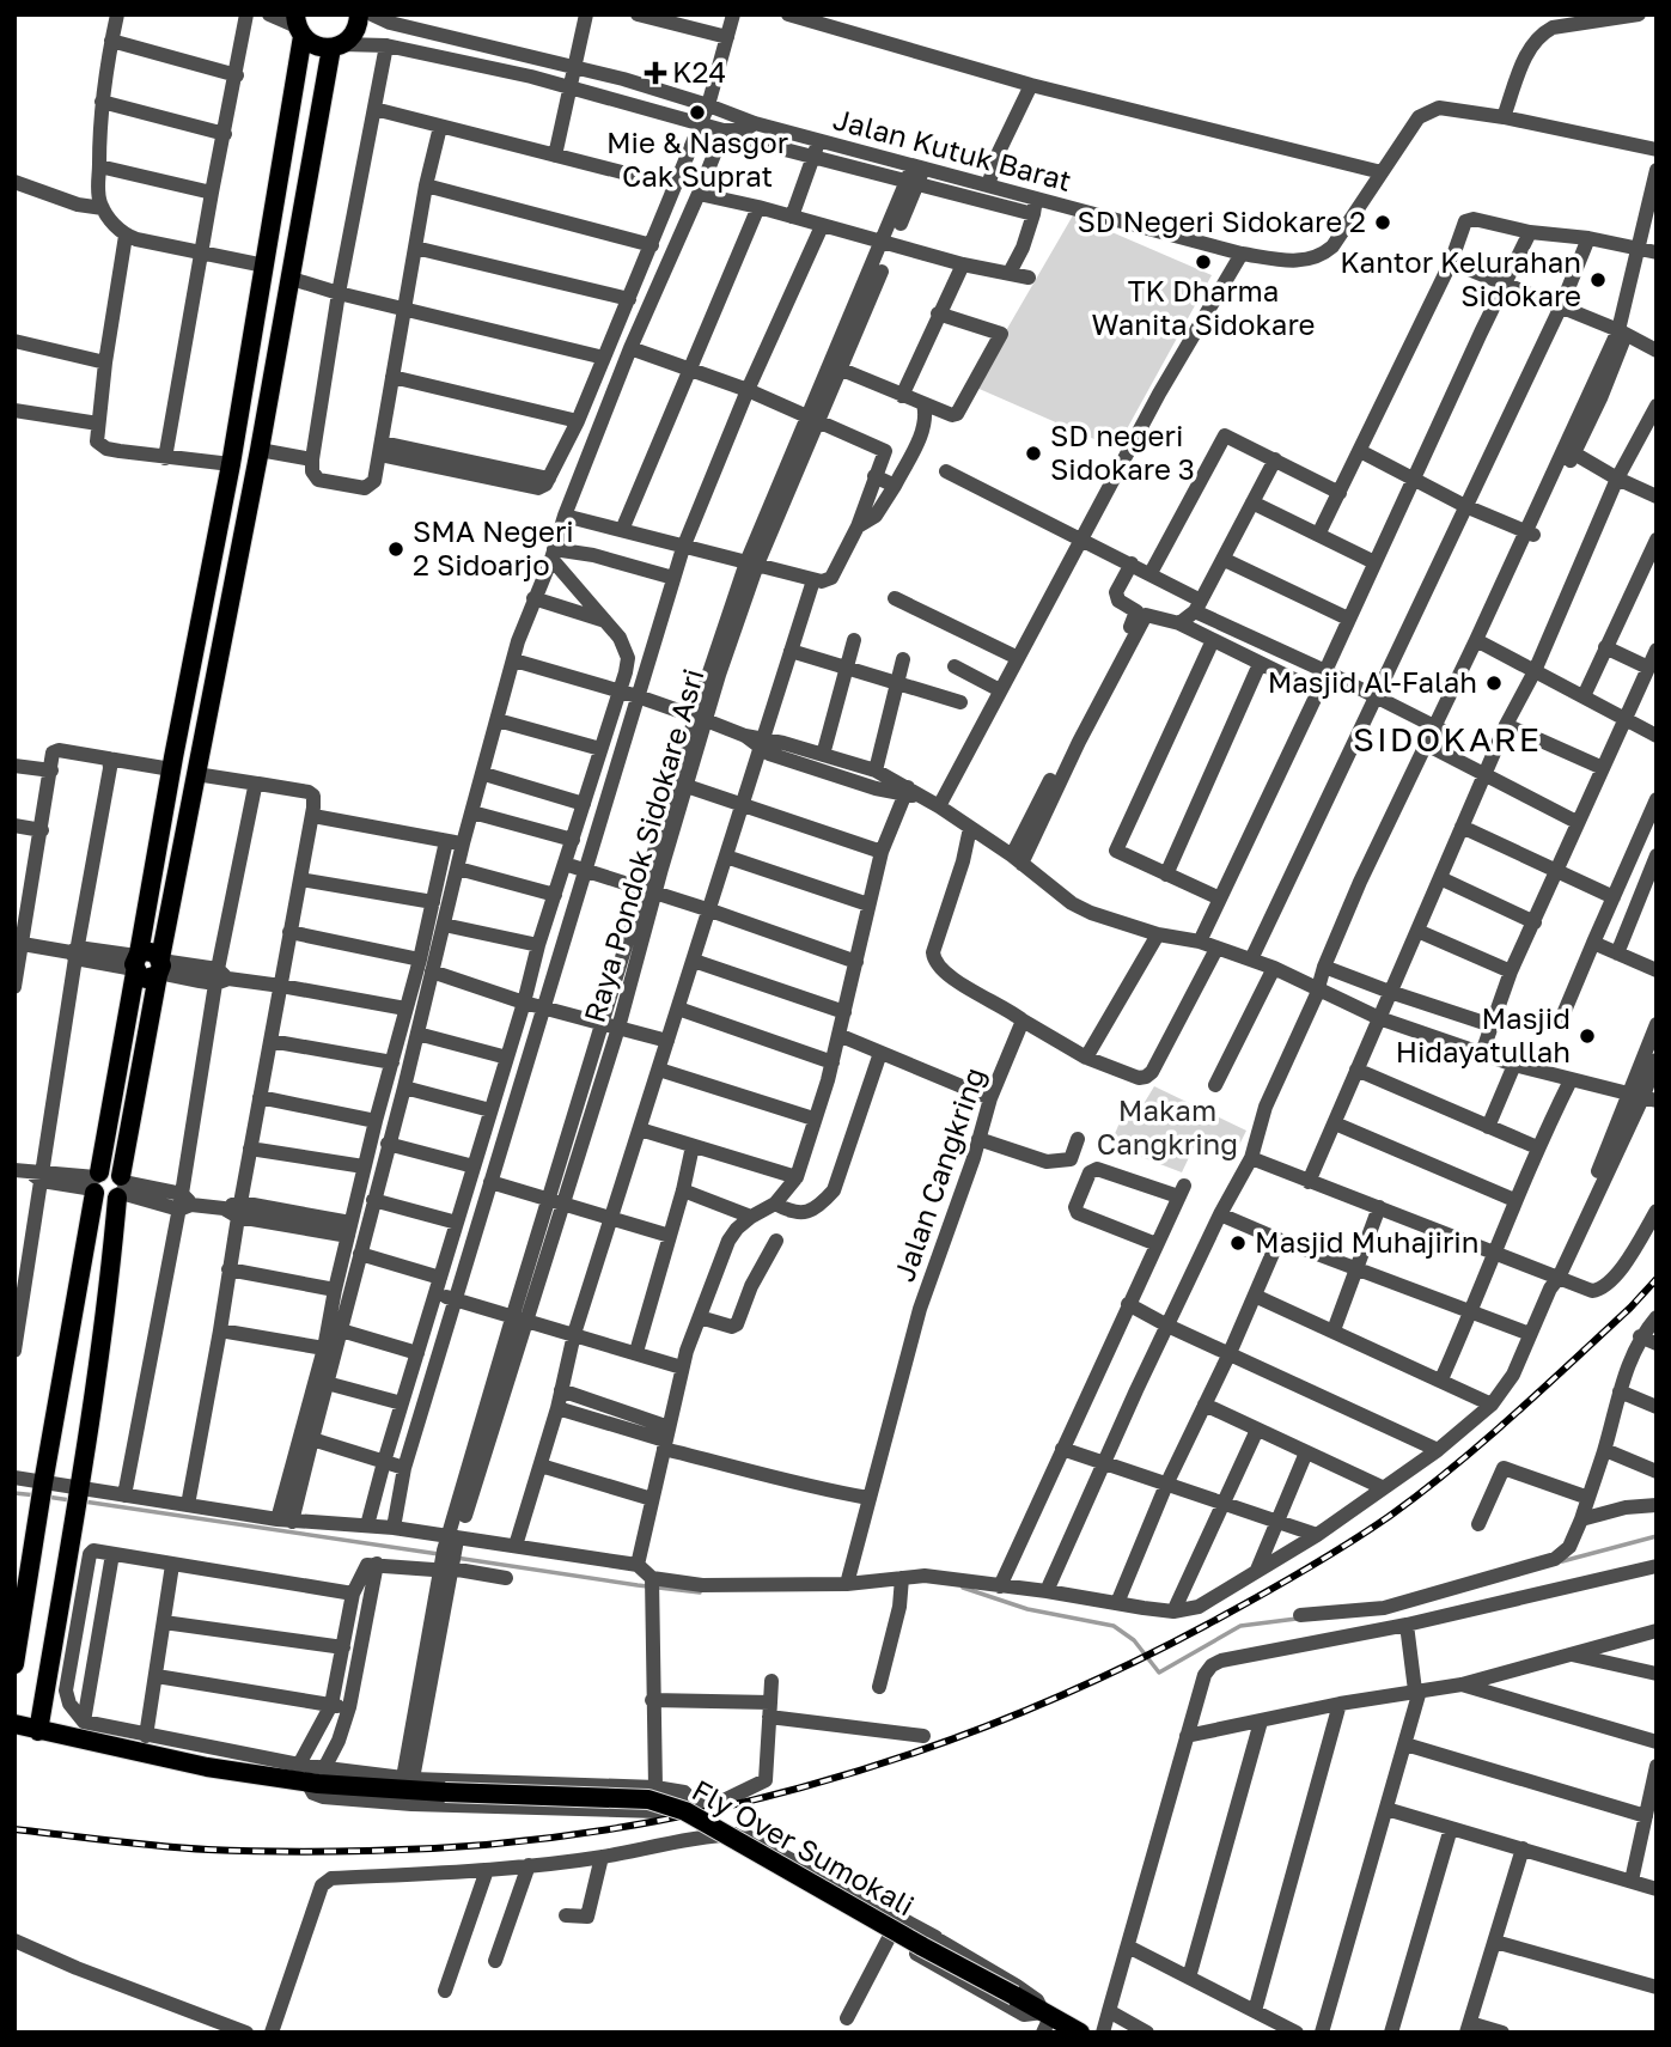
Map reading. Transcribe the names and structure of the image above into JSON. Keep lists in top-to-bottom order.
{
  "streets": {
    "main road": ["Fly Over Sumokali"],
    "street": ["Jalan Kutuk Barat", "Raya Pondok Sidokare Asri", "Jalan Cangkring"]
  },
  "crossings": [
    ["Jalan Kutuk Barat", "Raya Pondok Sidokare Asri"]
  ],
  "districts": ["SIDOKARE"],
  "parks": ["Makam Cangkring"],
  "places": {
    "health": ["K24"],
    "other": [
      "Mie & Nasgor Cak Suprat",
      "SD Negeri Sidokare 2",
      "TK Dharma Wanita Sidokare",
      "Kantor Kelurahan Sidokare",
      "SD negeri Sidokare 3",
      "SMA Negeri 2 Sidoarjo",
      "Masjid Al-Falah",
      "Masjid Hidayatullah",
      "Masjid Muhajirin"
    ]
  }
}
